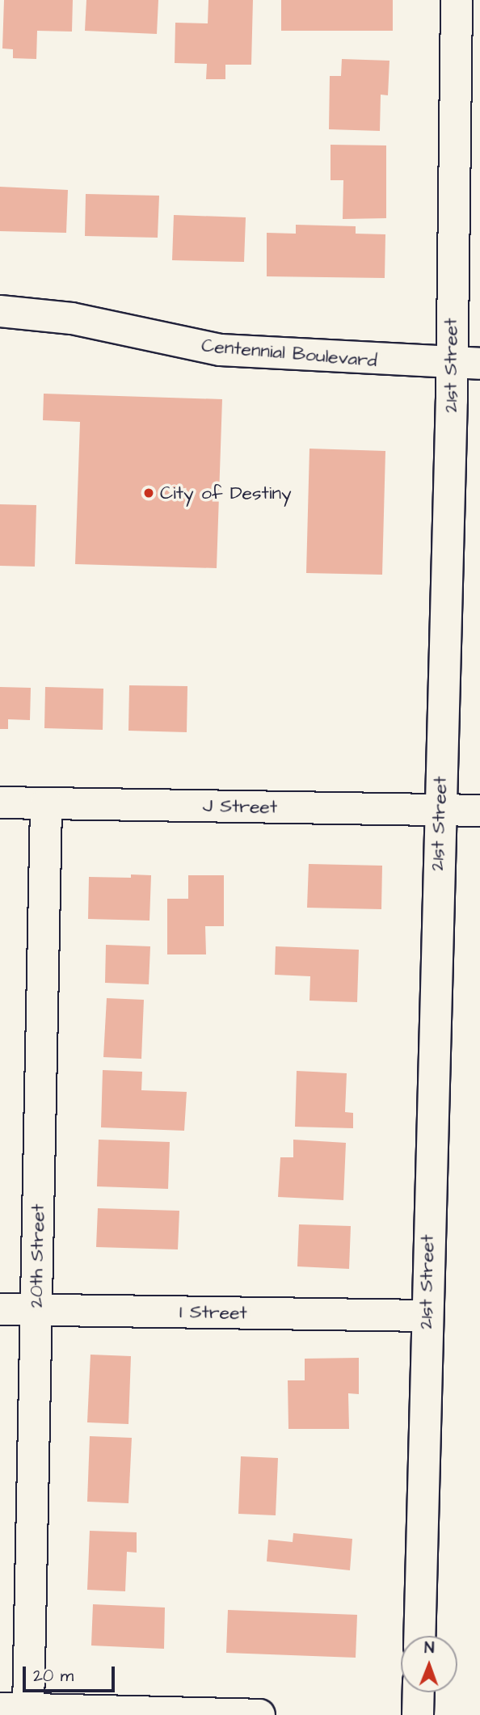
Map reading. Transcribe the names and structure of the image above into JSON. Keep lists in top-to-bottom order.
{
  "streets": {
    "street": [
      "Centennial Boulevard",
      "21st Street",
      "J Street",
      "20th Street",
      "I Street"
    ]
  },
  "crossings": [
    ["Centennial Boulevard", "21st Street"],
    ["21st Street", "J Street"],
    ["21st Street", "I Street"],
    ["J Street", "20th Street"],
    ["20th Street", "I Street"]
  ],
  "places": ["City of Destiny"],
  "scale_bar": "20 m",
  "north": "top"
}
